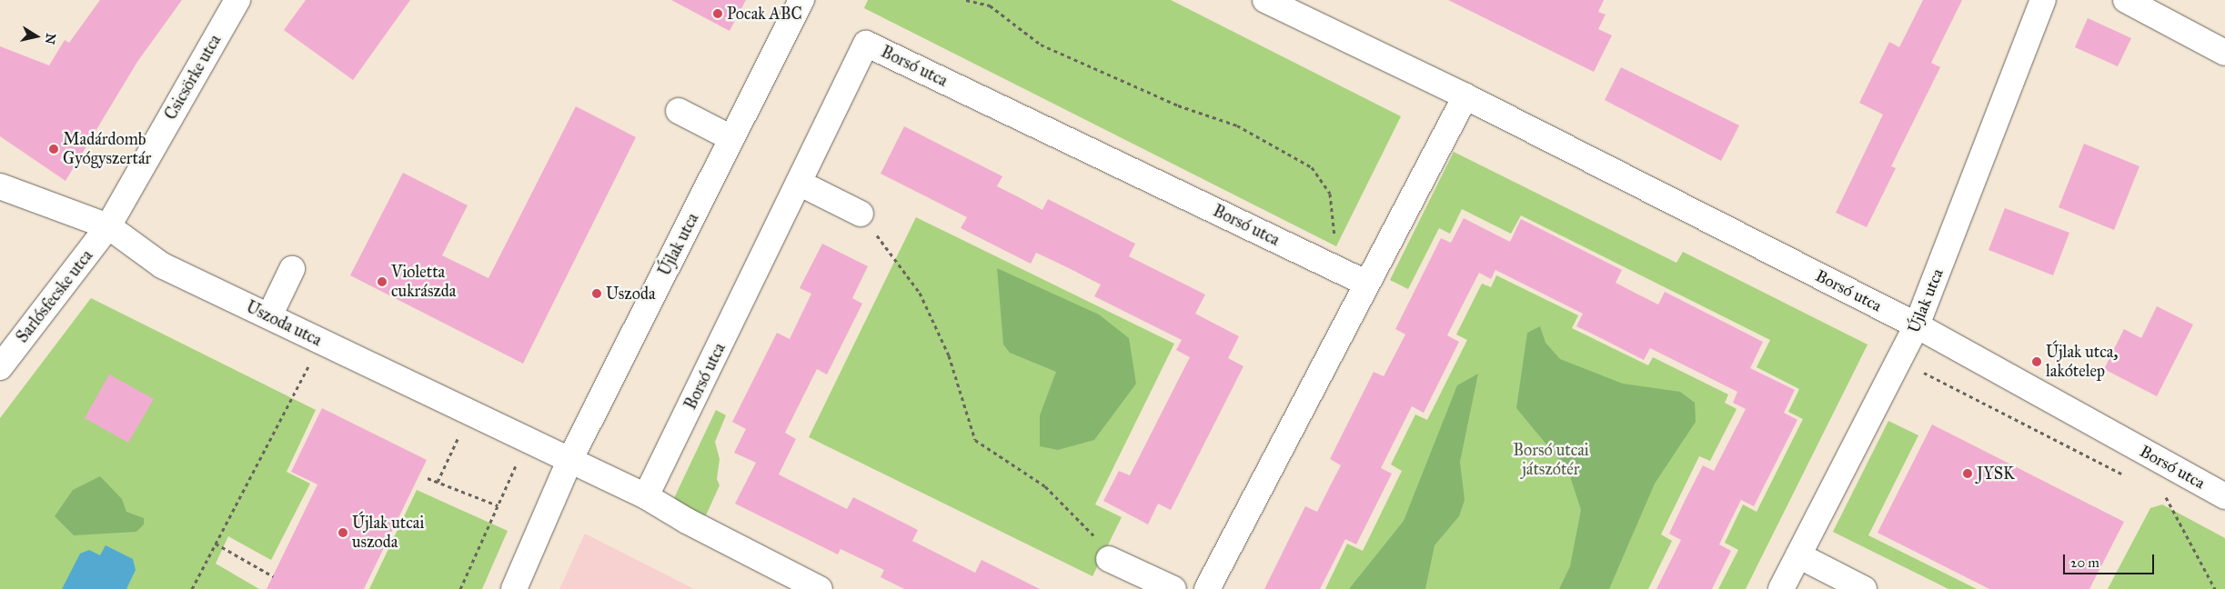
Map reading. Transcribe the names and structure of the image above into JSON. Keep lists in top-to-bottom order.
{
  "streets": {
    "street": [
      "Borsó utca",
      "Csicsörke utca",
      "Újlak utca",
      "Sarlósfecske utca",
      "Uszoda utca"
    ]
  },
  "crossings": [
    ["Borsó utca", "Újlak utca"],
    ["Csicsörke utca", "Sarlósfecske utca"],
    ["Csicsörke utca", "Uszoda utca"],
    ["Újlak utca", "Uszoda utca"],
    ["Sarlósfecske utca", "Uszoda utca"]
  ],
  "parks": ["Borsó utcai játszótér"],
  "places": [
    "Pocak ABC",
    "Madárdomb Gyógyszertár",
    "Violetta cukrászda",
    "Uszoda",
    "Újlak utca, lakótelep",
    "JYSK",
    "Újlak utcai uszoda"
  ],
  "scale_bar": "20 m",
  "north": "right"
}
